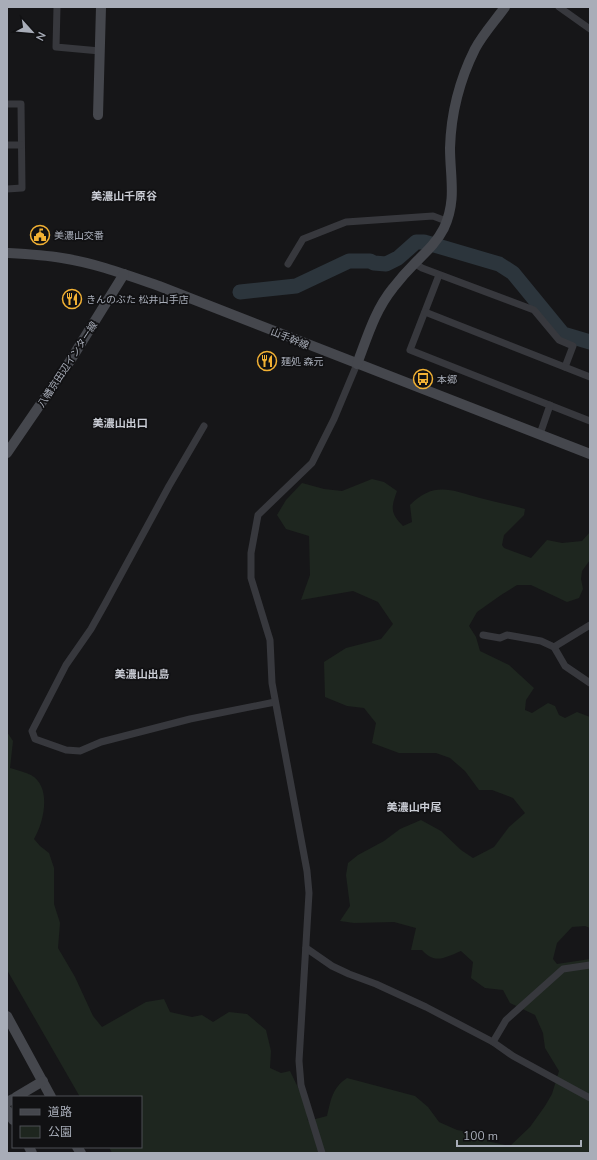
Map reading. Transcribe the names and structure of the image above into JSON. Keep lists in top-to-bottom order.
{
  "streets": {
    "main road": ["山手幹線", "八幡京田辺インター線"]
  },
  "crossings": [
    ["山手幹線", "八幡京田辺インター線"]
  ],
  "districts": [
    "美濃山千原谷",
    "美濃山出口",
    "美濃山出島",
    "美濃山中尾"
  ],
  "places": {
    "public building": ["美濃山交番"],
    "restaurant": ["きんのぶた 松井山手店", "麺処 森元"],
    "bus stop": ["本郷"]
  },
  "legend": ["道路", "公園"],
  "scale_bar": "100 m",
  "north": "bottom right"
}
